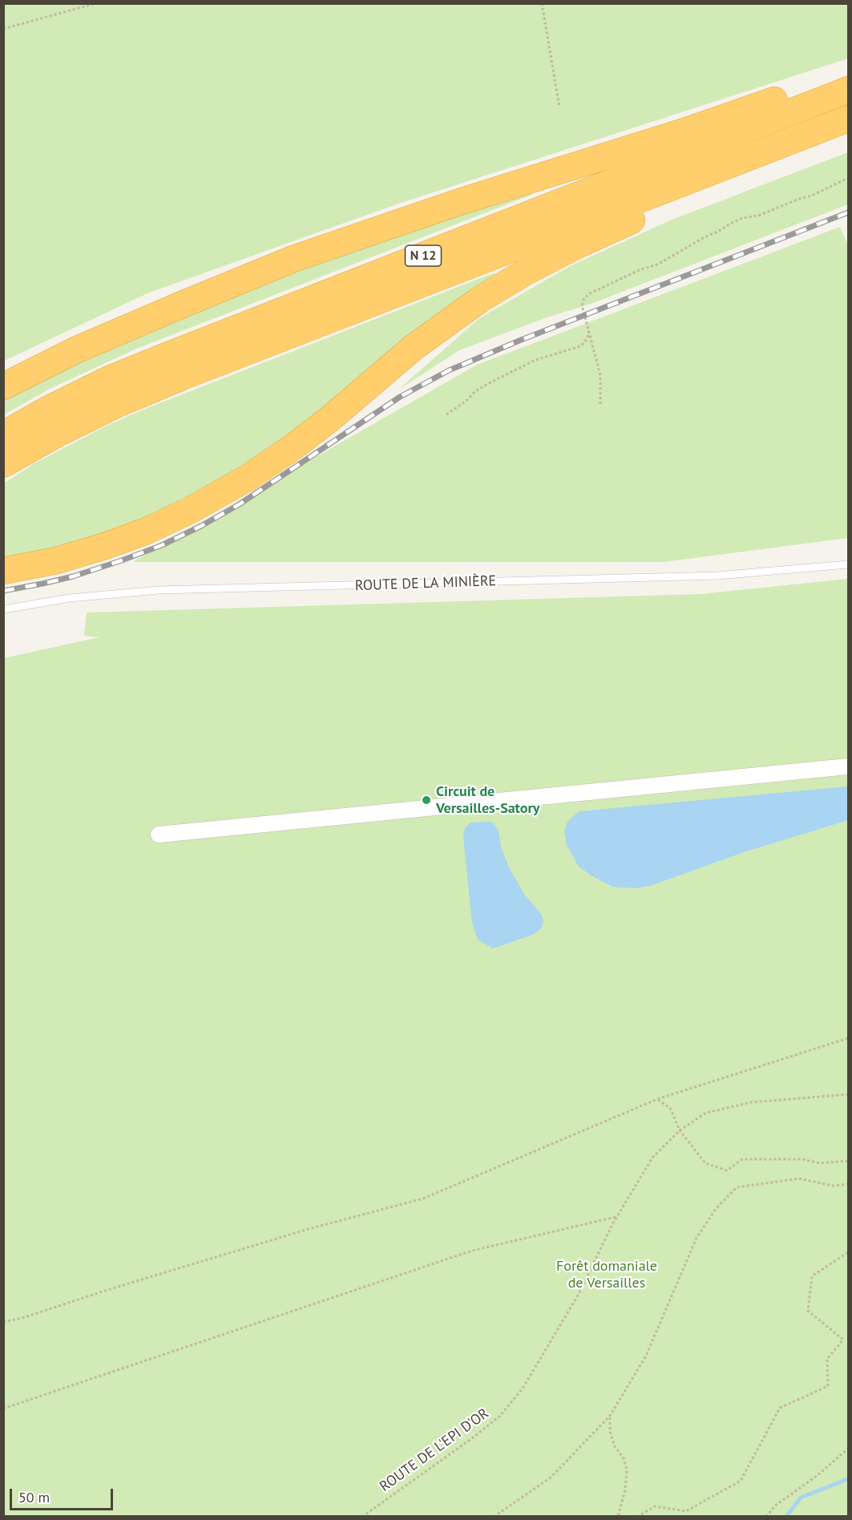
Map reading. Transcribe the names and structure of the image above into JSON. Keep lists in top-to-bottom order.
{
  "streets": {
    "highway": ["N 12"],
    "lane": ["ROUTE DE LA MINIÈRE"],
    "path": ["ROUTE DE L'EPI D'OR"]
  },
  "parks": ["Forêt domaniale de Versailles"],
  "places": ["Circuit de Versailles-Satory"],
  "scale_bar": "50 m"
}
